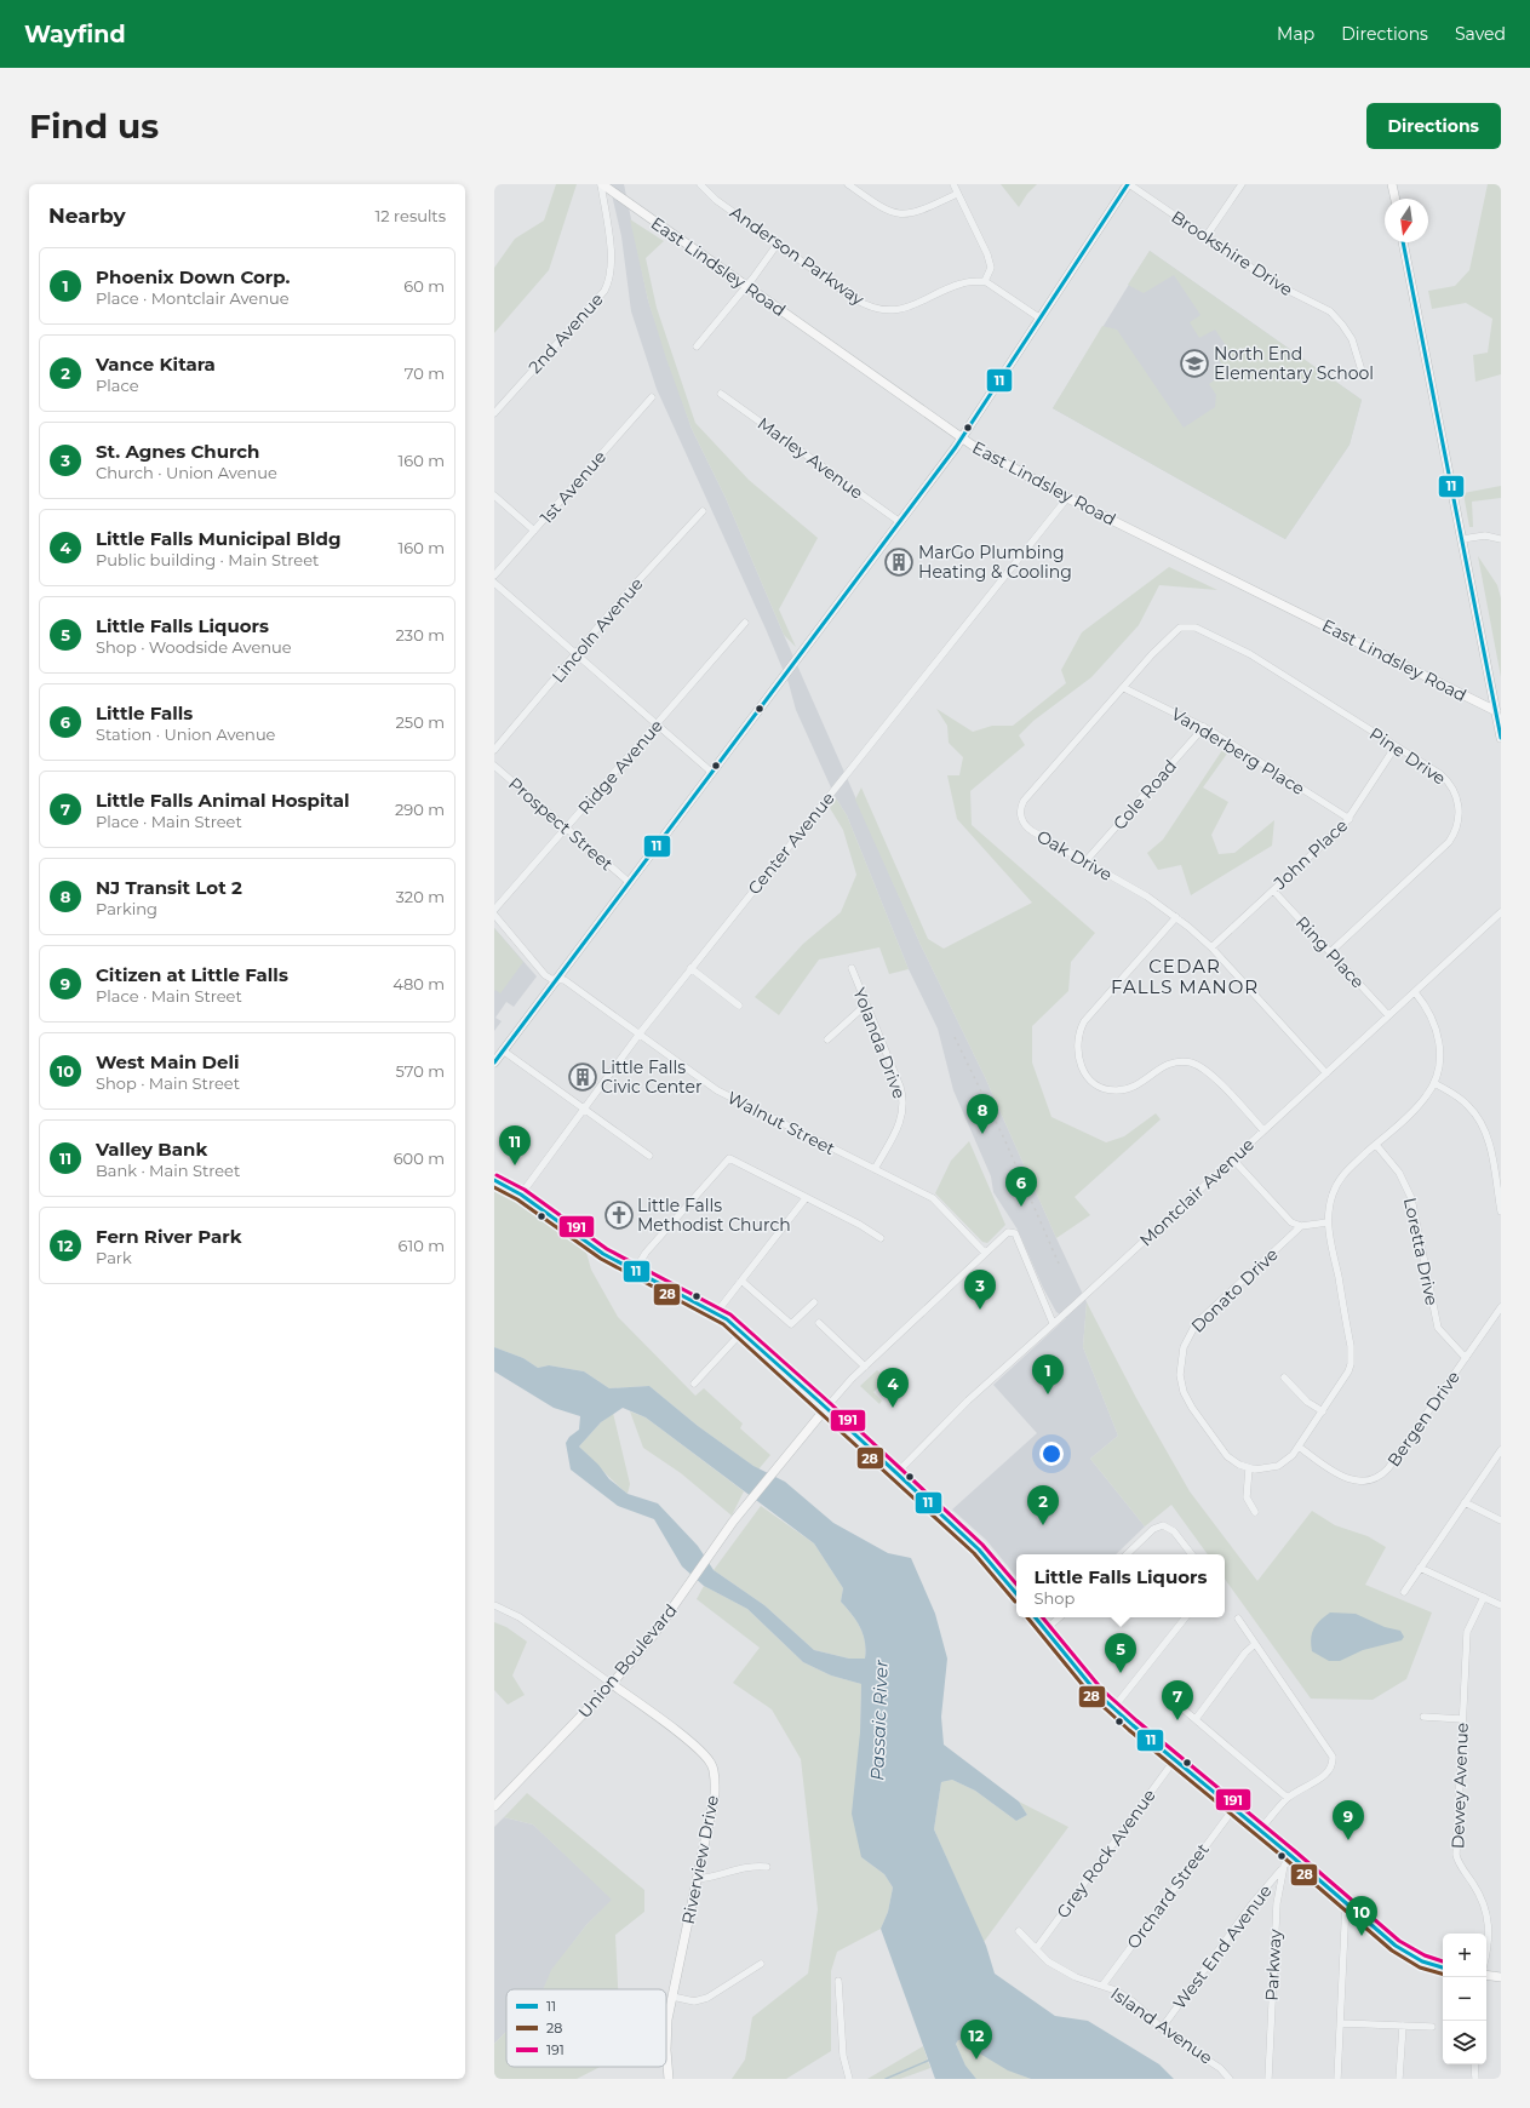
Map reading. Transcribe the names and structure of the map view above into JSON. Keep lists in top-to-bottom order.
{
  "streets": {
    "main road": ["East Lindsley Road", "Union Boulevard", "Riverview Drive"],
    "street": [
      "Brookshire Drive",
      "Anderson Parkway",
      "2nd Avenue",
      "Marley Avenue",
      "1st Avenue",
      "Lincoln Avenue",
      "Vanderberg Place",
      "Pine Drive",
      "Ridge Avenue",
      "Cole Road",
      "Prospect Street",
      "Center Avenue",
      "John Place",
      "Oak Drive",
      "Ring Place",
      "Yolanda Drive",
      "Walnut Street",
      "Montclair Avenue",
      "Loretta Drive",
      "Donato Drive",
      "Bergen Drive",
      "Dewey Avenue",
      "Grey Rock Avenue",
      "Orchard Street",
      "West End Avenue",
      "Parkway",
      "Island Avenue"
    ]
  },
  "crossings": [
    ["East Lindsley Road", "2nd Avenue"],
    ["East Lindsley Road", "Center Avenue"],
    ["Vanderberg Place", "Cole Road"],
    ["Vanderberg Place", "John Place"],
    ["Vanderberg Place", "Oak Drive"],
    ["Pine Drive", "John Place"],
    ["Pine Drive", "Oak Drive"],
    ["Pine Drive", "Ring Place"],
    ["Ridge Avenue", "Prospect Street"],
    ["Cole Road", "Oak Drive"],
    ["Center Avenue", "Walnut Street"],
    ["John Place", "Oak Drive"],
    ["John Place", "Ring Place"],
    ["Oak Drive", "Montclair Avenue"],
    ["Ring Place", "Montclair Avenue"],
    ["Yolanda Drive", "Walnut Street"],
    ["Loretta Drive", "Bergen Drive"],
    ["Union Boulevard", "Riverview Drive"],
    ["Grey Rock Avenue", "Island Avenue"],
    ["Orchard Street", "Island Avenue"],
    ["West End Avenue", "Parkway"],
    ["West End Avenue", "Island Avenue"]
  ],
  "districts": ["CEDAR FALLS MANOR"],
  "water": ["Passaic River"],
  "places": {
    "school or university": ["North End Elementary School"],
    "building": ["MarGo Plumbing Heating & Cooling", "Little Falls Civic Center"],
    "church": ["Little Falls Methodist Church"]
  },
  "lines": ["transit line 11", "transit line 191", "transit line 28"],
  "legend": ["11", "28", "191"],
  "north": "bottom",
  "page": {
    "header": "Wayfind",
    "nav": ["Map", "Directions", "Saved"],
    "buttons": "Directions",
    "title": "Find us",
    "heading": ["Nearby", "12 results"],
    "list": [
      {
        "mark": "1",
        "name": "Phoenix Down Corp.",
        "note": "Place · Montclair Avenue",
        "value": "60 m"
      },
      {
        "mark": "2",
        "name": "Vance Kitara",
        "note": "Place",
        "value": "70 m"
      },
      {
        "mark": "3",
        "name": "St. Agnes Church",
        "note": "Church · Union Avenue",
        "value": "160 m"
      },
      {
        "mark": "4",
        "name": "Little Falls Municipal Bldg",
        "note": "Public building · Main Street",
        "value": "160 m"
      },
      {
        "mark": "5",
        "name": "Little Falls Liquors",
        "note": "Shop · Woodside Avenue",
        "value": "230 m"
      },
      {
        "mark": "6",
        "name": "Little Falls",
        "note": "Station · Union Avenue",
        "value": "250 m"
      },
      {
        "mark": "7",
        "name": "Little Falls Animal Hospital",
        "note": "Place · Main Street",
        "value": "290 m"
      },
      {
        "mark": "8",
        "name": "NJ Transit Lot 2",
        "note": "Parking",
        "value": "320 m"
      },
      {
        "mark": "9",
        "name": "Citizen at Little Falls",
        "note": "Place · Main Street",
        "value": "480 m"
      },
      {
        "mark": "10",
        "name": "West Main Deli",
        "note": "Shop · Main Street",
        "value": "570 m"
      },
      {
        "mark": "11",
        "name": "Valley Bank",
        "note": "Bank · Main Street",
        "value": "600 m"
      },
      {
        "mark": "12",
        "name": "Fern River Park",
        "note": "Park",
        "value": "610 m"
      }
    ],
    "pins": [
      "8",
      "11",
      "6",
      "3",
      "1",
      "4",
      "2",
      "5",
      "7",
      "9",
      "10",
      "12"
    ],
    "popup": ["Little Falls Liquors", "Shop"],
    "map_buttons": ["+", "−"]
  }
}
